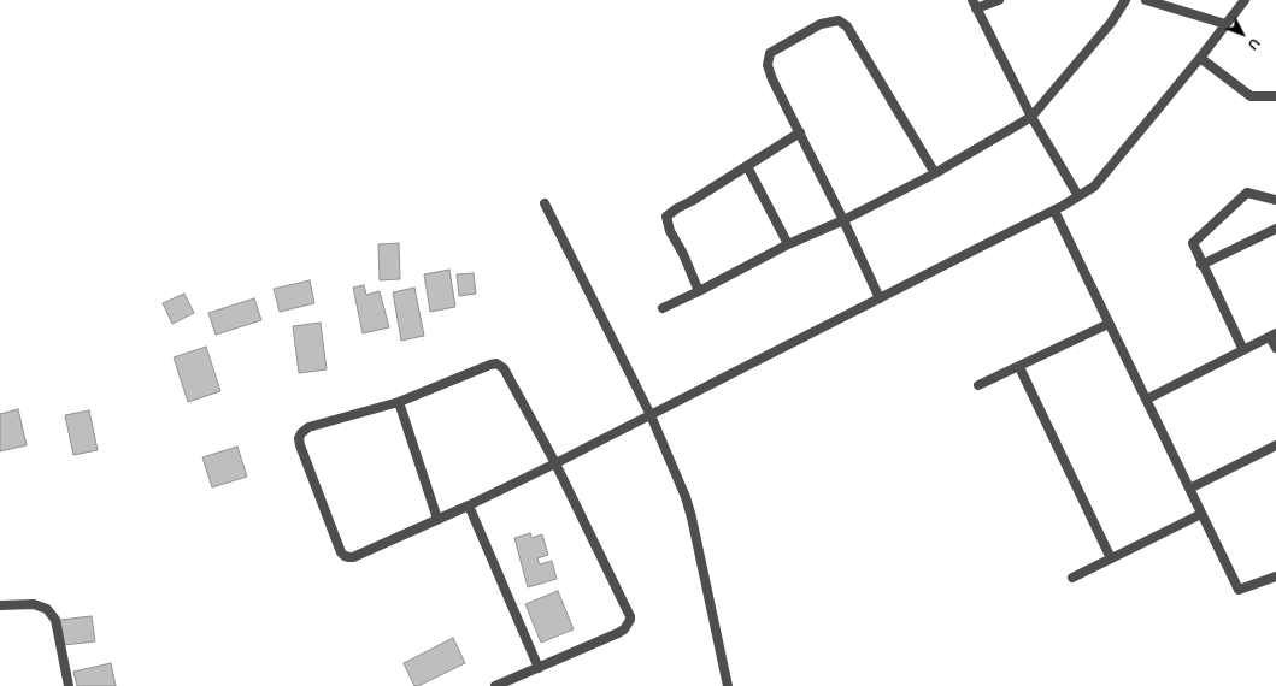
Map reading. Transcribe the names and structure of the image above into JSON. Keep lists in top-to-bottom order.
{
  "north": "bottom right"
}
